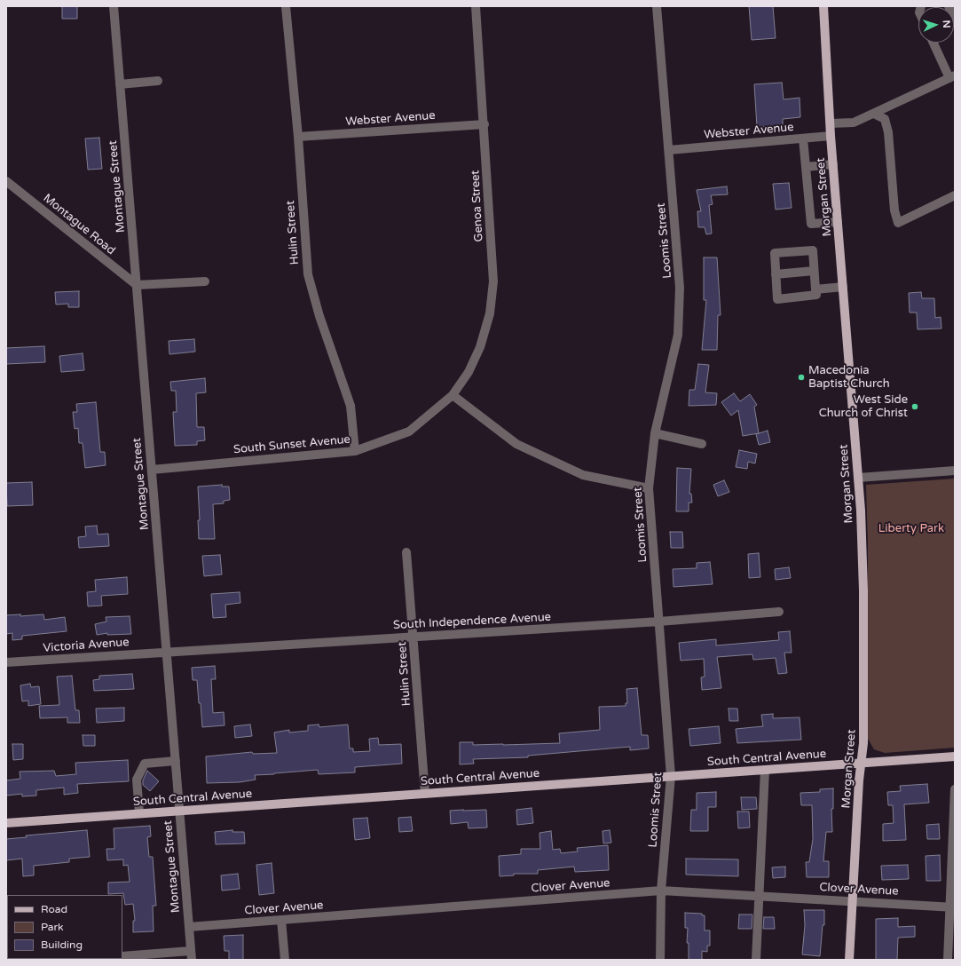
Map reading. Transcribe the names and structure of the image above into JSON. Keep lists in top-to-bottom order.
{
  "streets": {
    "main road": ["Morgan Street", "South Central Avenue"],
    "street": [
      "Webster Avenue",
      "Montague Street",
      "Genoa Street",
      "Montague Road",
      "Hulin Street",
      "Loomis Street",
      "South Sunset Avenue",
      "South Independence Avenue",
      "Victoria Avenue",
      "Clover Avenue"
    ]
  },
  "crossings": [
    ["Webster Avenue", "Morgan Street"],
    ["Webster Avenue", "Genoa Street"],
    ["Webster Avenue", "Hulin Street"],
    ["Webster Avenue", "Loomis Street"],
    ["Montague Street", "Montague Road"],
    ["Montague Street", "South Sunset Avenue"],
    ["Montague Street", "South Independence Avenue"],
    ["Montague Street", "Victoria Avenue"],
    ["Montague Street", "South Central Avenue"],
    ["Montague Street", "Clover Avenue"],
    ["Morgan Street", "South Central Avenue"],
    ["Morgan Street", "Clover Avenue"],
    ["Genoa Street", "South Sunset Avenue"],
    ["Hulin Street", "South Sunset Avenue"],
    ["Hulin Street", "South Independence Avenue"],
    ["Hulin Street", "South Central Avenue"],
    ["Loomis Street", "South Independence Avenue"],
    ["Loomis Street", "South Central Avenue"],
    ["Loomis Street", "Clover Avenue"],
    ["South Independence Avenue", "Victoria Avenue"]
  ],
  "parks": ["Liberty Park"],
  "places": ["Macedonia Baptist Church", "West Side Church of Christ"],
  "legend": ["Road", "Park", "Building"],
  "north": "right"
}
